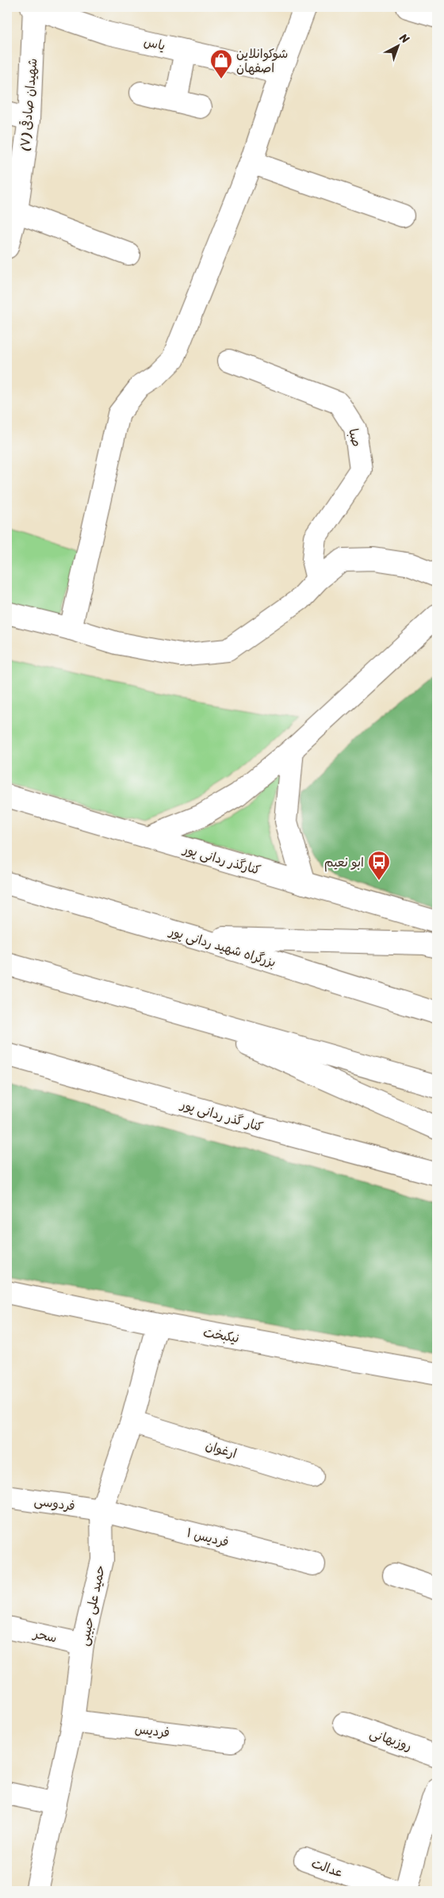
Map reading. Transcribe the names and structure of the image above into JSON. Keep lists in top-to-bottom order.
{
  "streets": {
    "main road": [
      "یاس",
      "شهیدان صادقی (۷)",
      "صبا",
      "کنارگذر ردانی پور",
      "بزرگراه شهید ردانی پور",
      "کنار گذر ردانی پور",
      "نیکبخت",
      "ارغوان",
      "فردوسی",
      "فردیس ۱",
      "حمید علی حبیبی",
      "سحر",
      "فردیس",
      "روزبهانی",
      "عدالت"
    ]
  },
  "crossings": [
    ["یاس", "شهیدان صادقی (۷)"],
    ["نیکبخت", "حمید علی حبیبی"],
    ["ارغوان", "حمید علی حبیبی"],
    ["فردوسی", "فردیس ۱"],
    ["فردوسی", "حمید علی حبیبی"],
    ["فردیس ۱", "حمید علی حبیبی"],
    ["حمید علی حبیبی", "سحر"],
    ["حمید علی حبیبی", "فردیس"]
  ],
  "places": {
    "shop": ["شوکوانلاین اصفهان"],
    "bus stop": ["ابو نعیم"]
  },
  "north": "top right"
}
